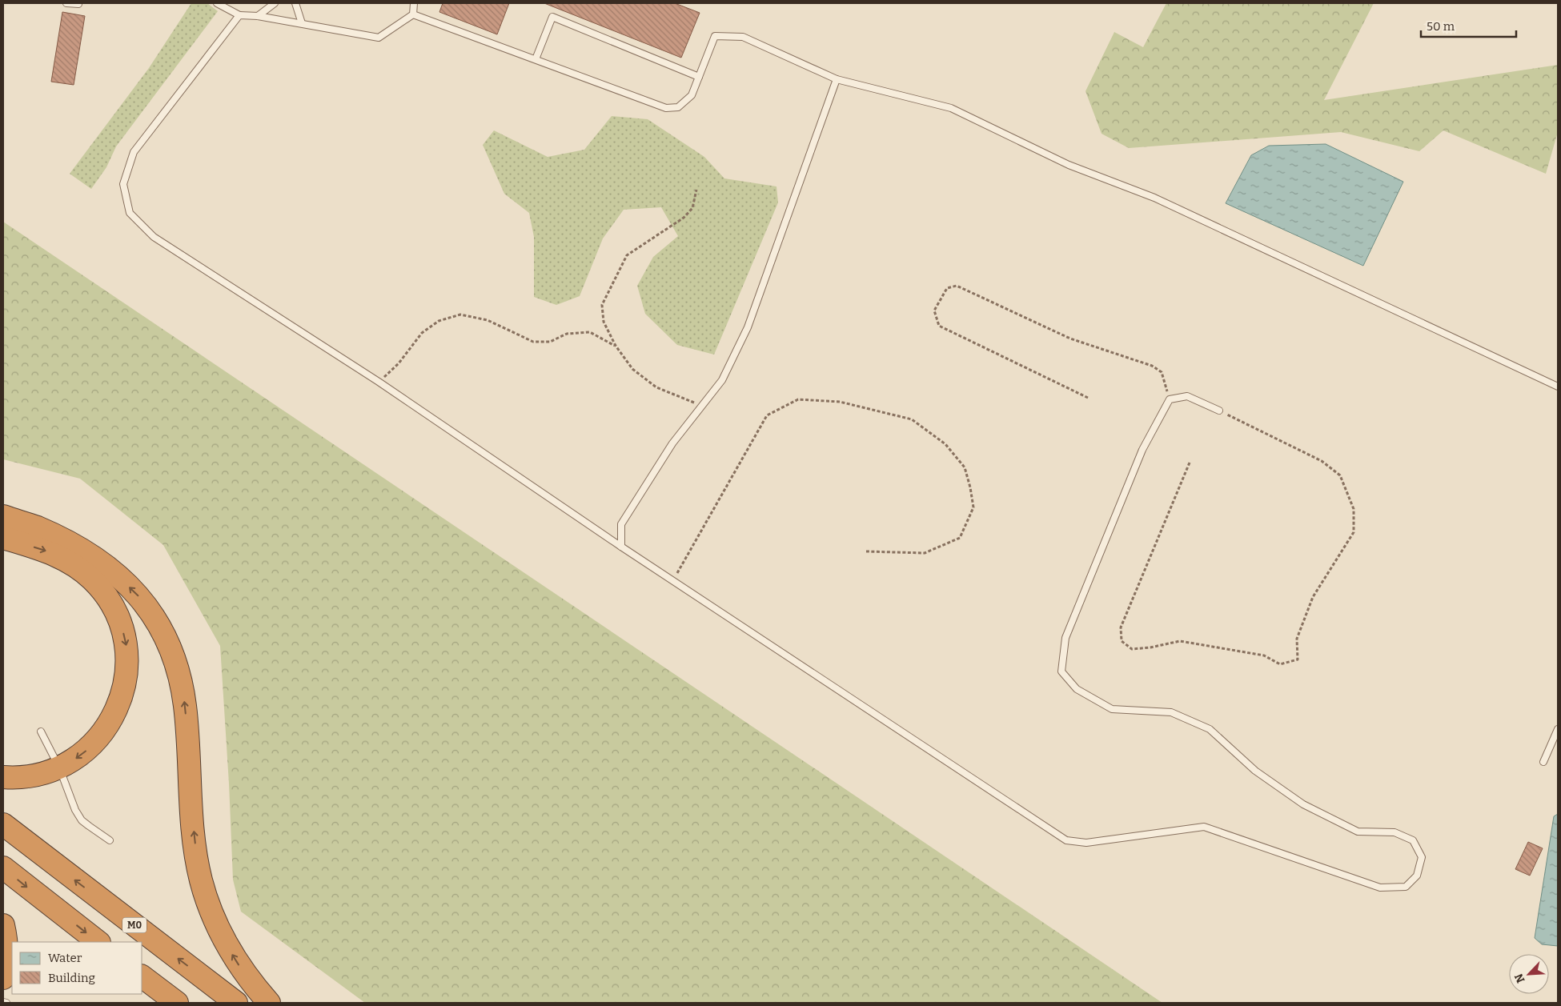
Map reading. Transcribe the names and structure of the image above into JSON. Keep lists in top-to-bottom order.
{
  "streets": {
    "highway": ["M0"]
  },
  "legend": ["Water", "Building"],
  "scale_bar": "50 m",
  "north": "bottom left"
}
